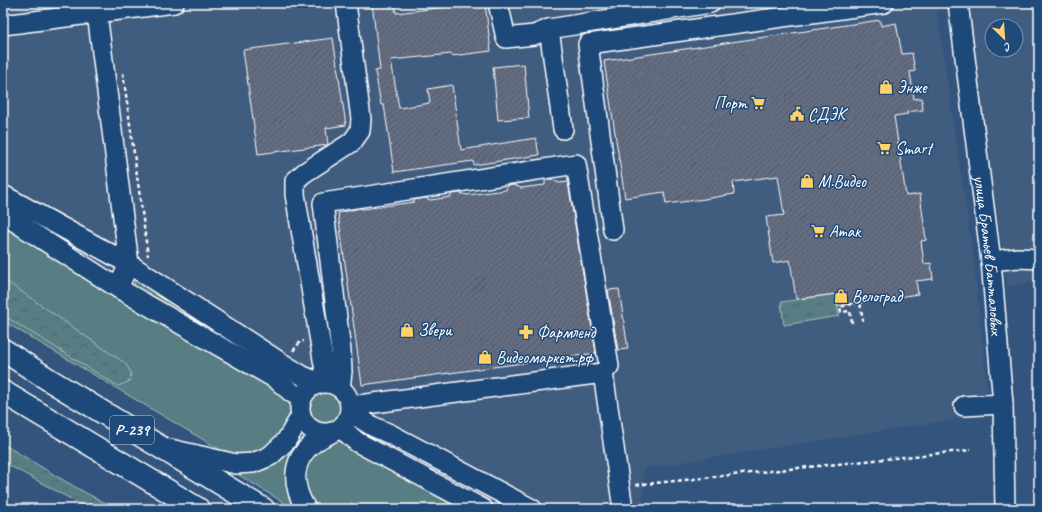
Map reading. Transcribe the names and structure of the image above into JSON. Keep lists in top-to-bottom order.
{
  "streets": {
    "main road": ["Р-239"],
    "street": ["улица Братьев Батталовых"]
  },
  "places": {
    "shop": [
      "Энже",
      "М.Видео",
      "Велоград",
      "Звери",
      "Видеомаркет.рф"
    ],
    "supermarket": ["Порт", "Smart", "Атак"],
    "public building": ["СДЭК"],
    "pharmacy": ["Фармленд"]
  },
  "north": "bottom right"
}
